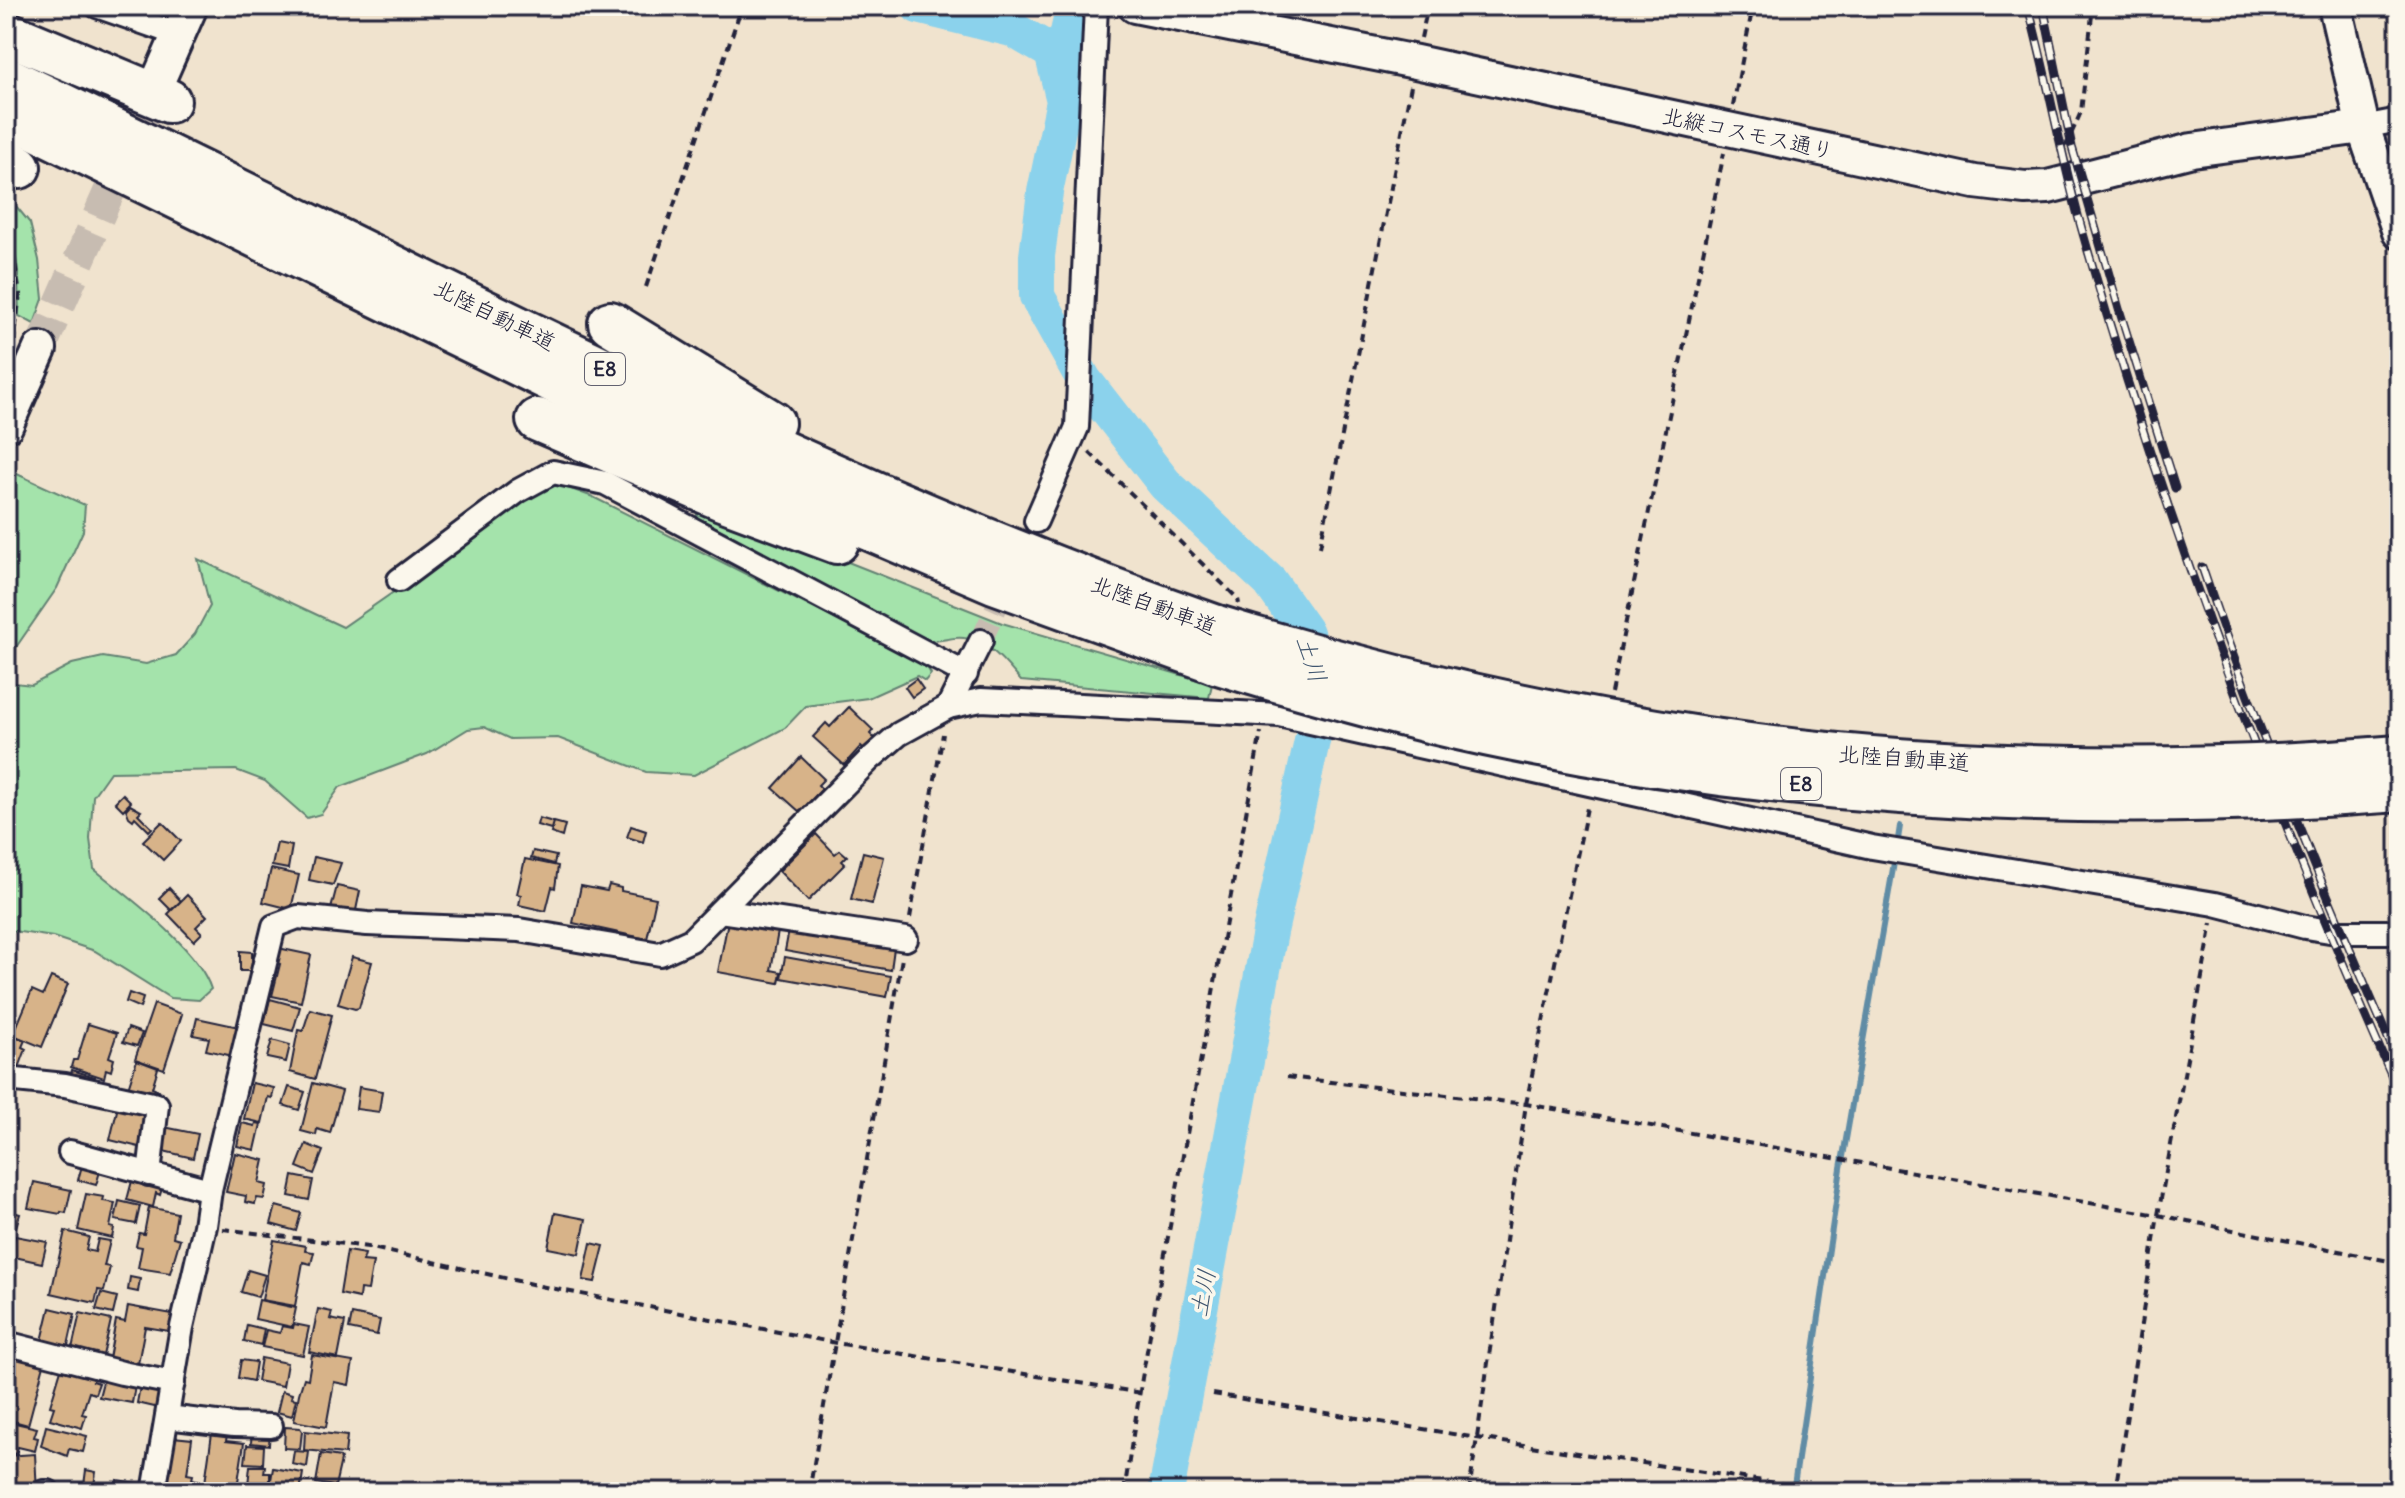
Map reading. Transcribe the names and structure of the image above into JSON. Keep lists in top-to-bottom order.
{
  "streets": {
    "highway": ["北陸自動車道", "E8"],
    "street": ["北縦コスモス通り"]
  },
  "water": ["土川"]
}
